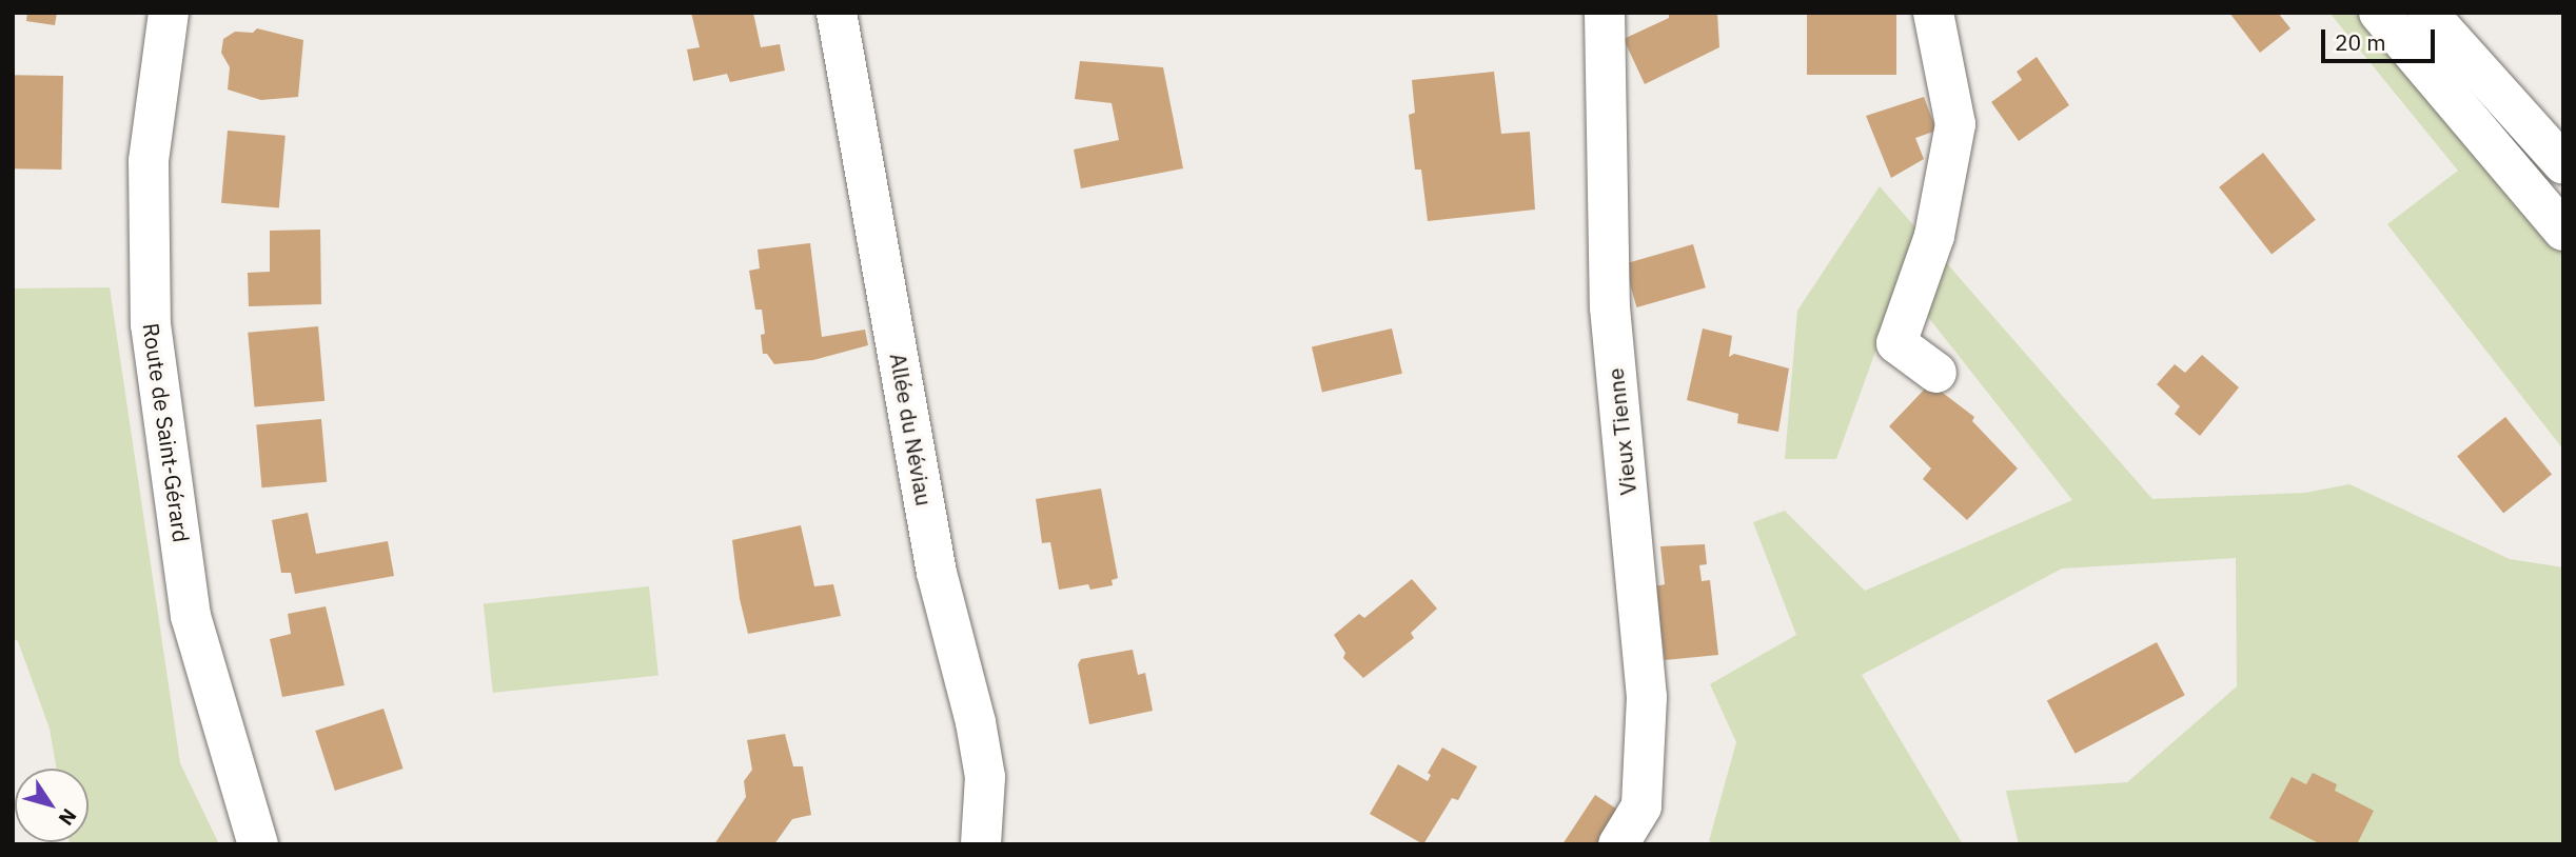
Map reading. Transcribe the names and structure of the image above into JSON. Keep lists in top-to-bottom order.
{
  "streets": {
    "street": ["Allée du Néviau", "Vieux Tienne", "Route de Saint-Gérard"]
  },
  "scale_bar": "20 m",
  "north": "bottom right"
}
